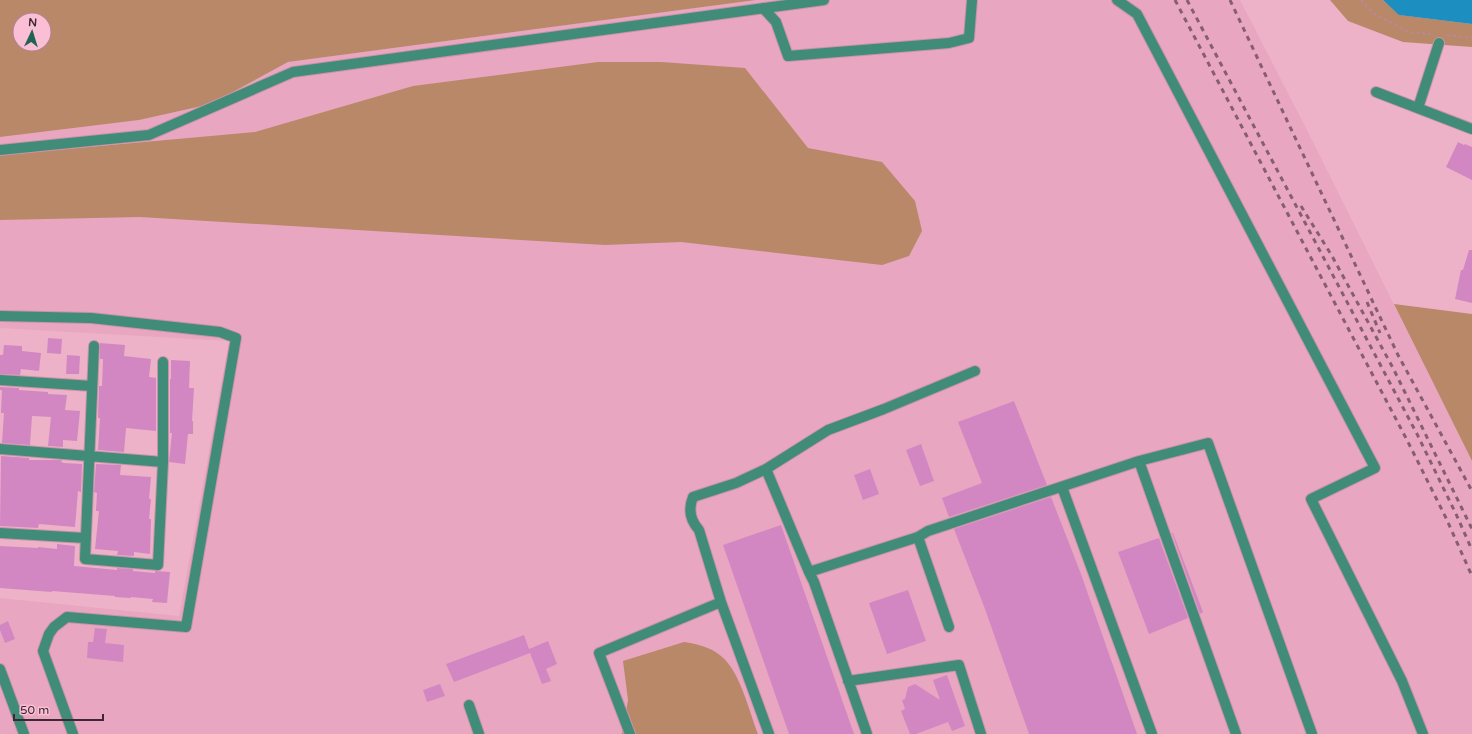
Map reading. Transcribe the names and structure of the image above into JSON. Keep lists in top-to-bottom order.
{
  "scale_bar": "50 m",
  "north": "top"
}
